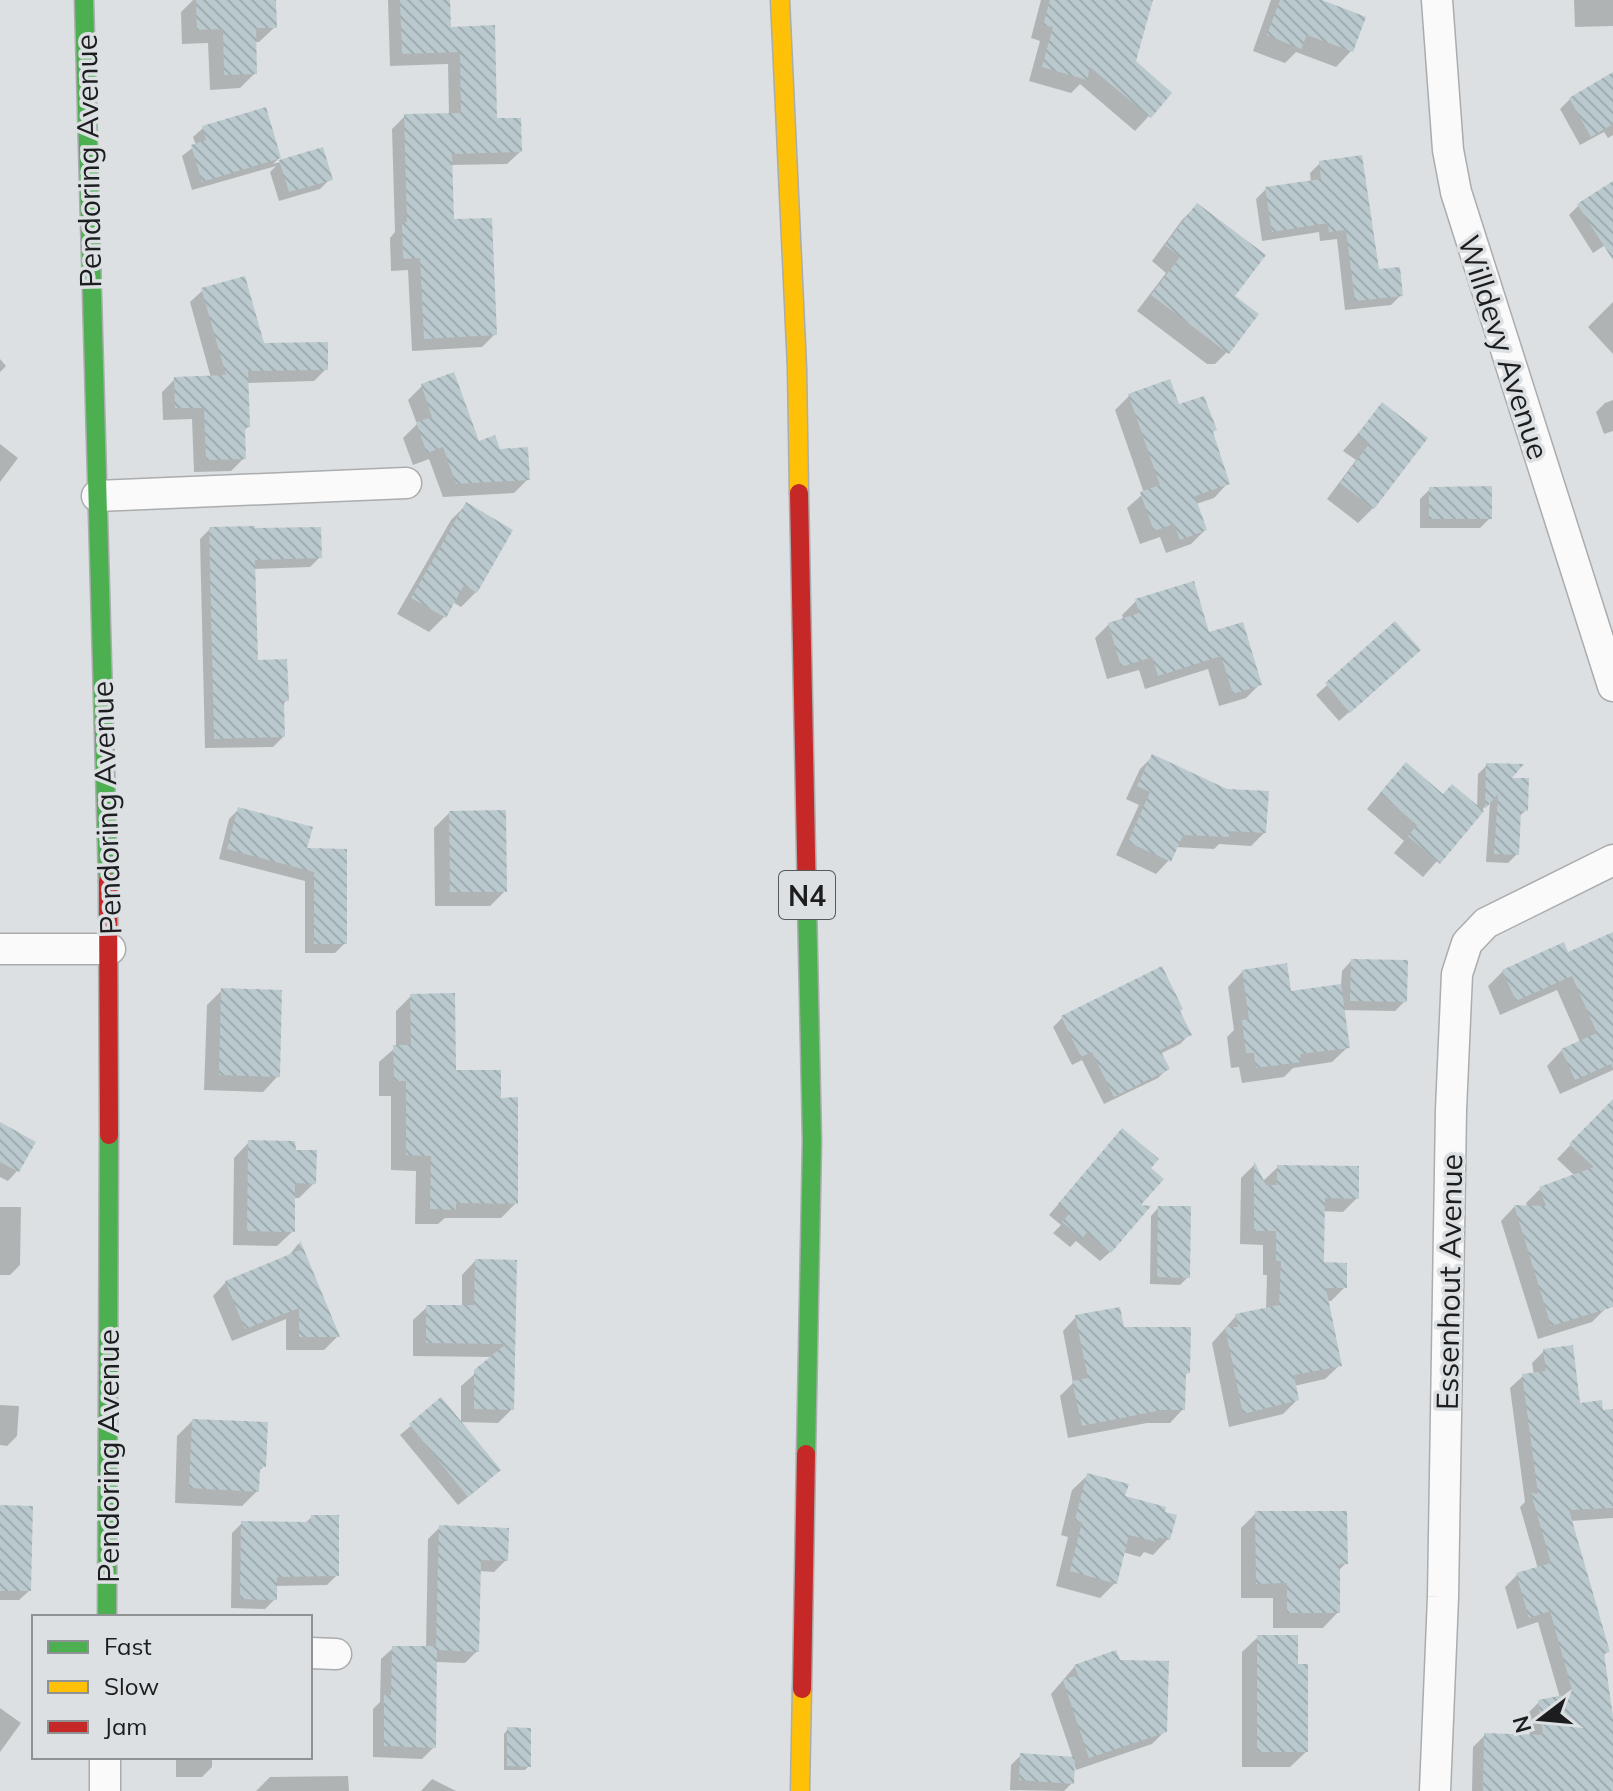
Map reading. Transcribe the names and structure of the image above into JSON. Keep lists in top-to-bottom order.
{
  "streets": {
    "main road": ["Pendoring Avenue", "N4"],
    "street": ["Willdevy Avenue", "Essenhout Avenue"]
  },
  "legend": ["Fast", "Slow", "Jam"],
  "north": "left"
}
